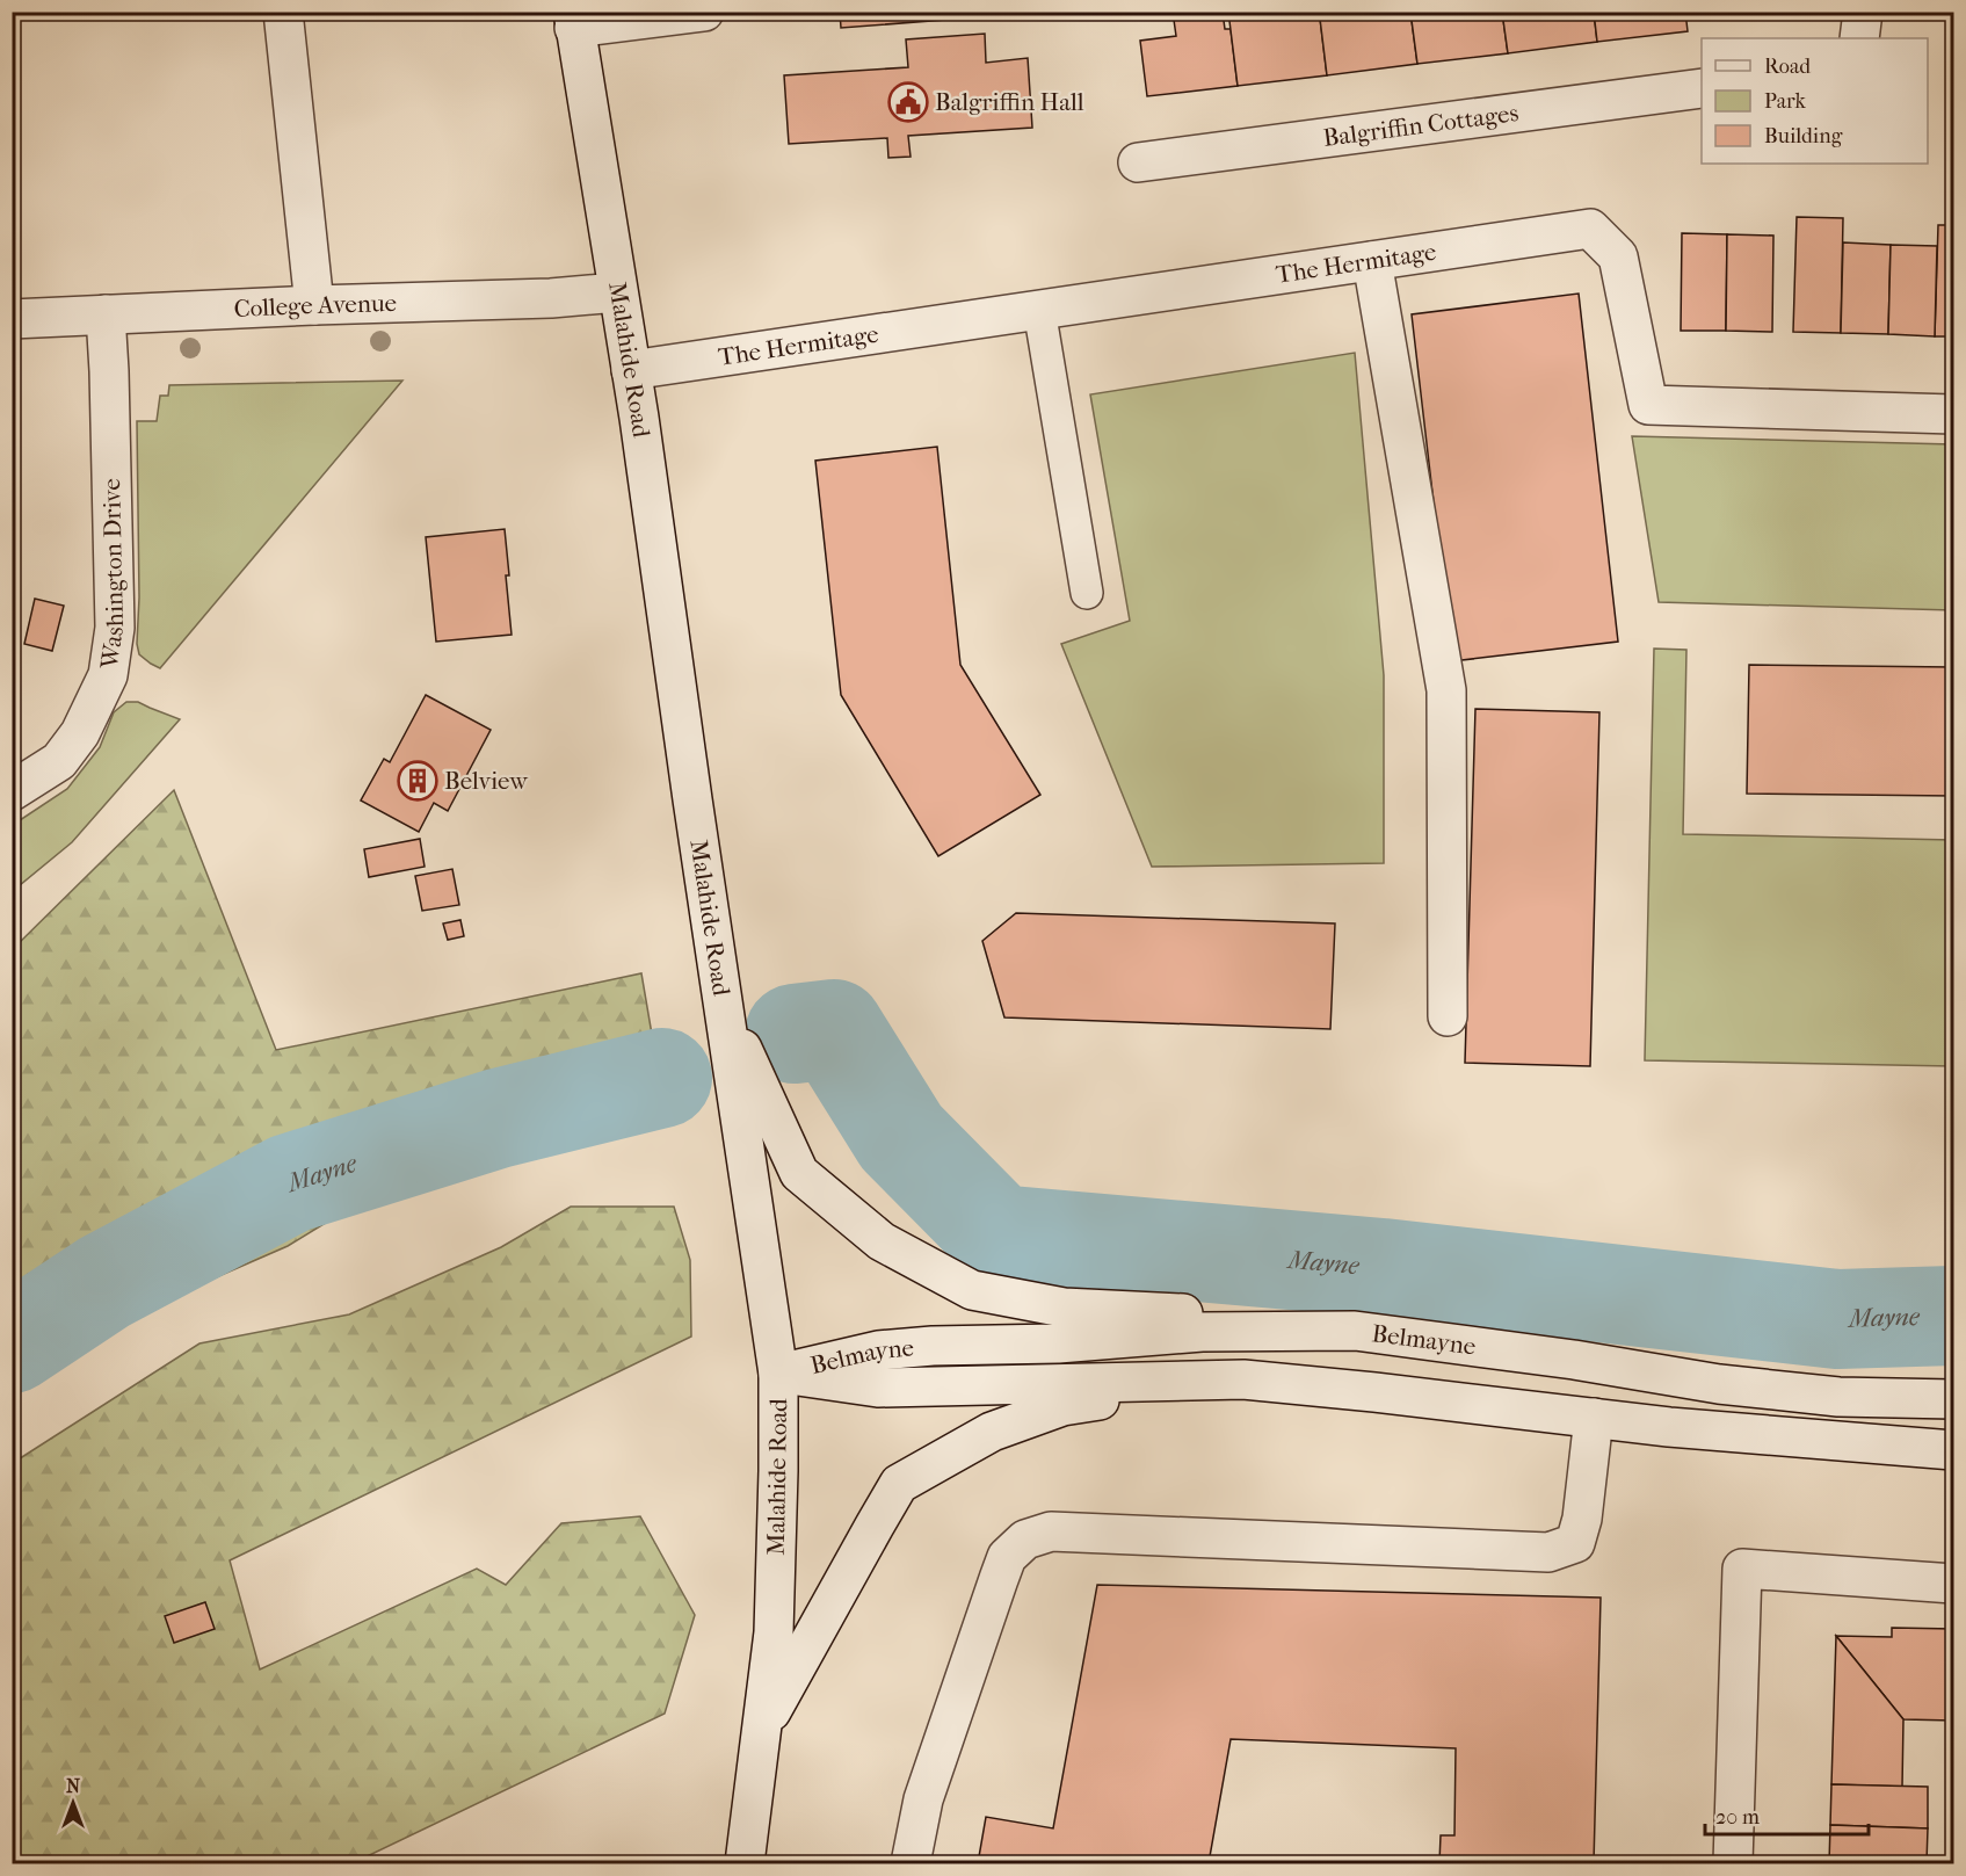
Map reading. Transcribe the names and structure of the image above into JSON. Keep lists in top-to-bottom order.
{
  "streets": {
    "street": [
      "Balgriffin Cottages",
      "The Hermitage",
      "College Avenue",
      "Malahide Road",
      "Washington Drive",
      "Belmayne"
    ]
  },
  "crossings": [
    ["The Hermitage", "Malahide Road"],
    ["College Avenue", "Malahide Road"],
    ["College Avenue", "Washington Drive"],
    ["Malahide Road", "Belmayne"]
  ],
  "water": ["Mayne"],
  "places": {
    "public building": ["Balgriffin Hall"],
    "building": ["Belview"]
  },
  "legend": ["Road", "Park", "Building"],
  "scale_bar": "20 m",
  "north": "top"
}
